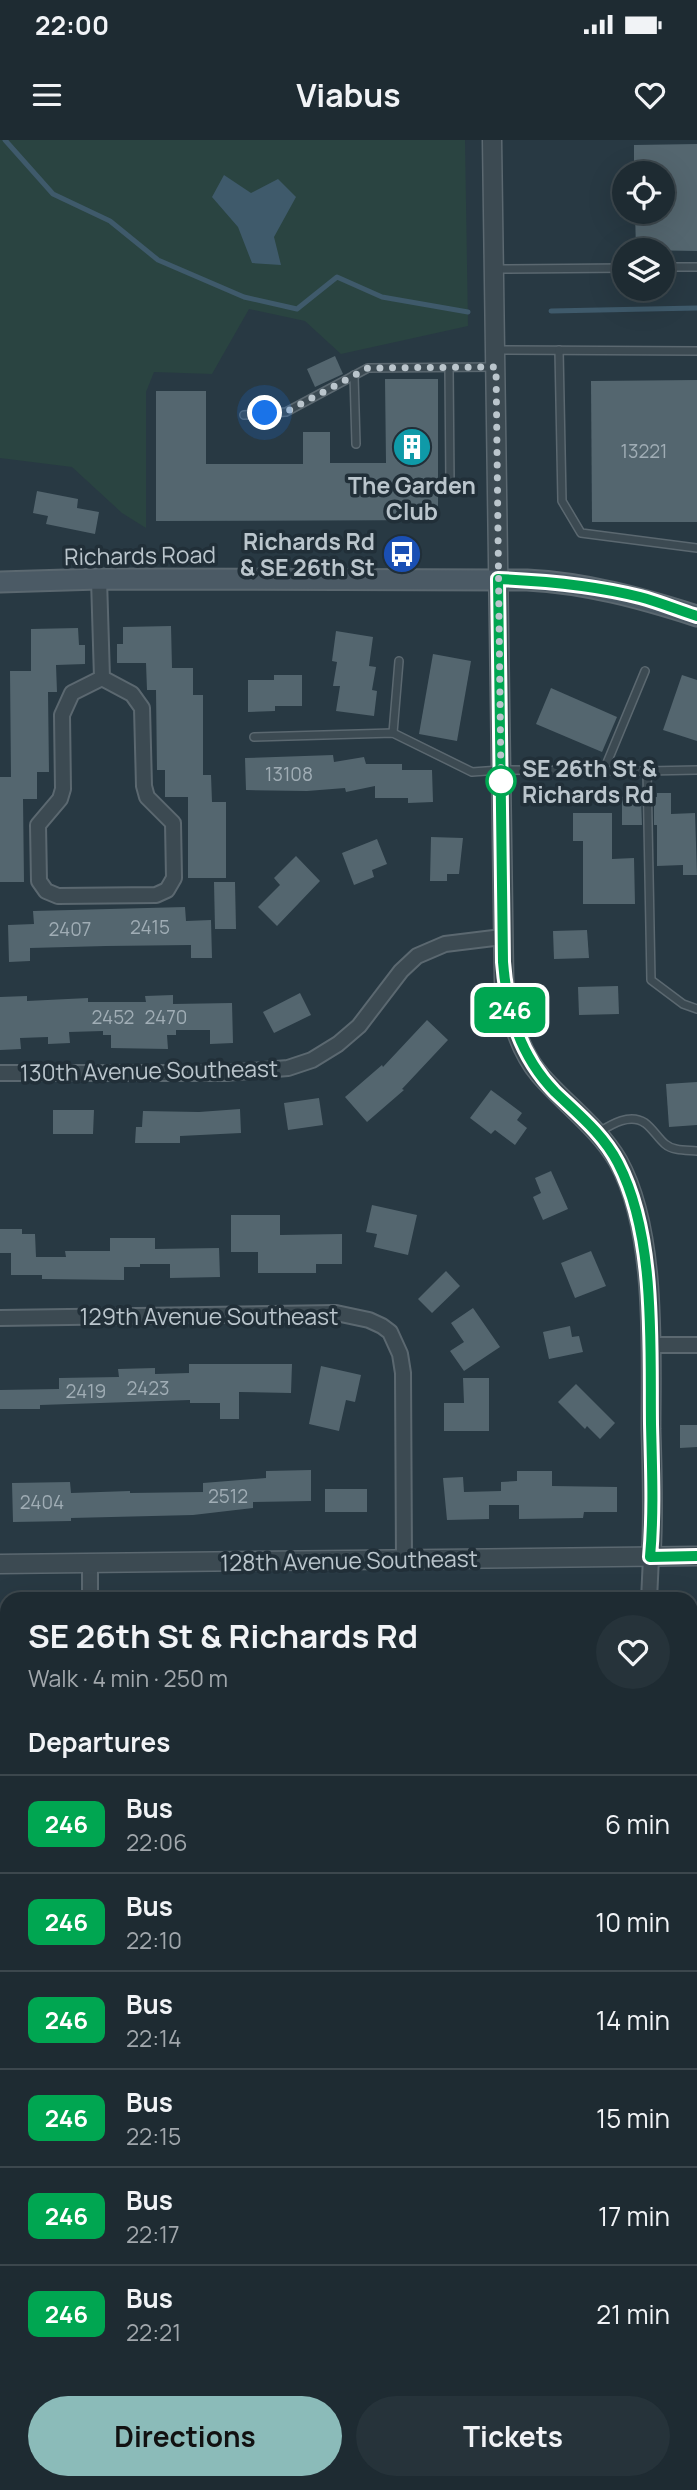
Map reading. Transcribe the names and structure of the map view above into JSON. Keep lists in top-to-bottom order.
{
  "streets": {
    "main road": ["Richards Road"],
    "street": ["130th Avenue Southeast", "129th Avenue Southeast", "128th Avenue Southeast"]
  },
  "crossings": [
    ["129th Avenue Southeast", "128th Avenue Southeast"]
  ],
  "places": {
    "building": ["The Garden Club"],
    "bus stop": ["Richards Rd & SE 26th St"],
    "other": ["SE 26th St & Richards Rd"]
  },
  "lines": ["bus line 246"],
  "house_numbers": [
    "13221",
    "13108",
    "2415",
    "2407",
    "2452",
    "2470",
    "2423",
    "2419",
    "2512",
    "2404"
  ],
  "page": {
    "status": "22:00",
    "header": "Viabus",
    "on_map": "246",
    "heading": [
      ["SE 26th St & Richards Rd", "Walk · 4 min · 250 m"],
      "Departures"
    ],
    "list": [
      {
        "mark": "246",
        "name": "Bus",
        "note": "22:06",
        "value": "6 min"
      },
      {
        "mark": "246",
        "name": "Bus",
        "note": "22:10",
        "value": "10 min"
      },
      {
        "mark": "246",
        "name": "Bus",
        "note": "22:14",
        "value": "14 min"
      },
      {
        "mark": "246",
        "name": "Bus",
        "note": "22:15",
        "value": "15 min"
      },
      {
        "mark": "246",
        "name": "Bus",
        "note": "22:17",
        "value": "17 min"
      },
      {
        "mark": "246",
        "name": "Bus",
        "note": "22:21",
        "value": "21 min"
      }
    ],
    "buttons": ["Directions", "Tickets"]
  }
}
